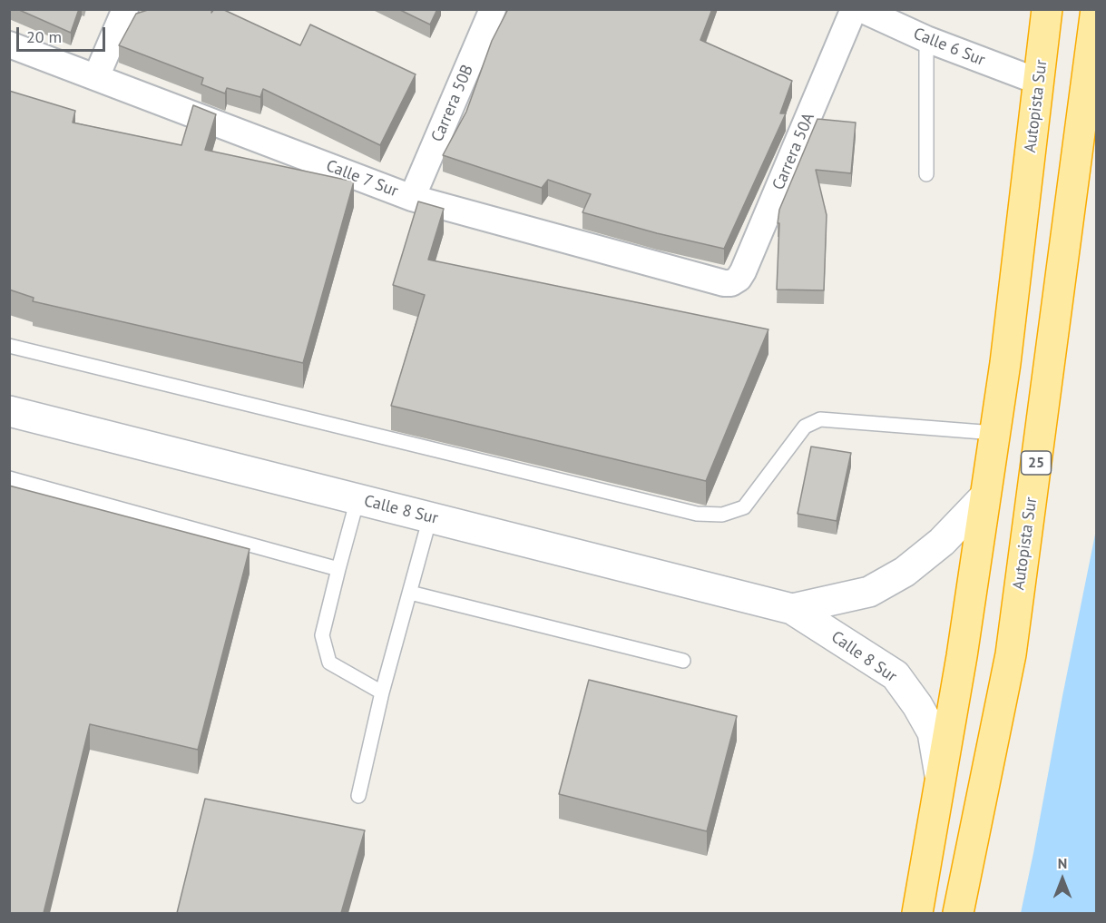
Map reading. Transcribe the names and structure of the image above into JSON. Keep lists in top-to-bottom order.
{
  "streets": {
    "highway": ["Autopista Sur", "25"],
    "street": [
      "Calle 6 Sur",
      "Carrera 50B",
      "Carrera 50A",
      "Calle 7 Sur",
      "Calle 8 Sur"
    ]
  },
  "crossings": [
    ["Calle 6 Sur", "Autopista Sur"],
    ["Carrera 50B", "Calle 7 Sur"],
    ["Autopista Sur", "Calle 8 Sur"],
    ["Carrera 50A", "Calle 7 Sur"]
  ],
  "scale_bar": "20 m",
  "north": "top"
}
